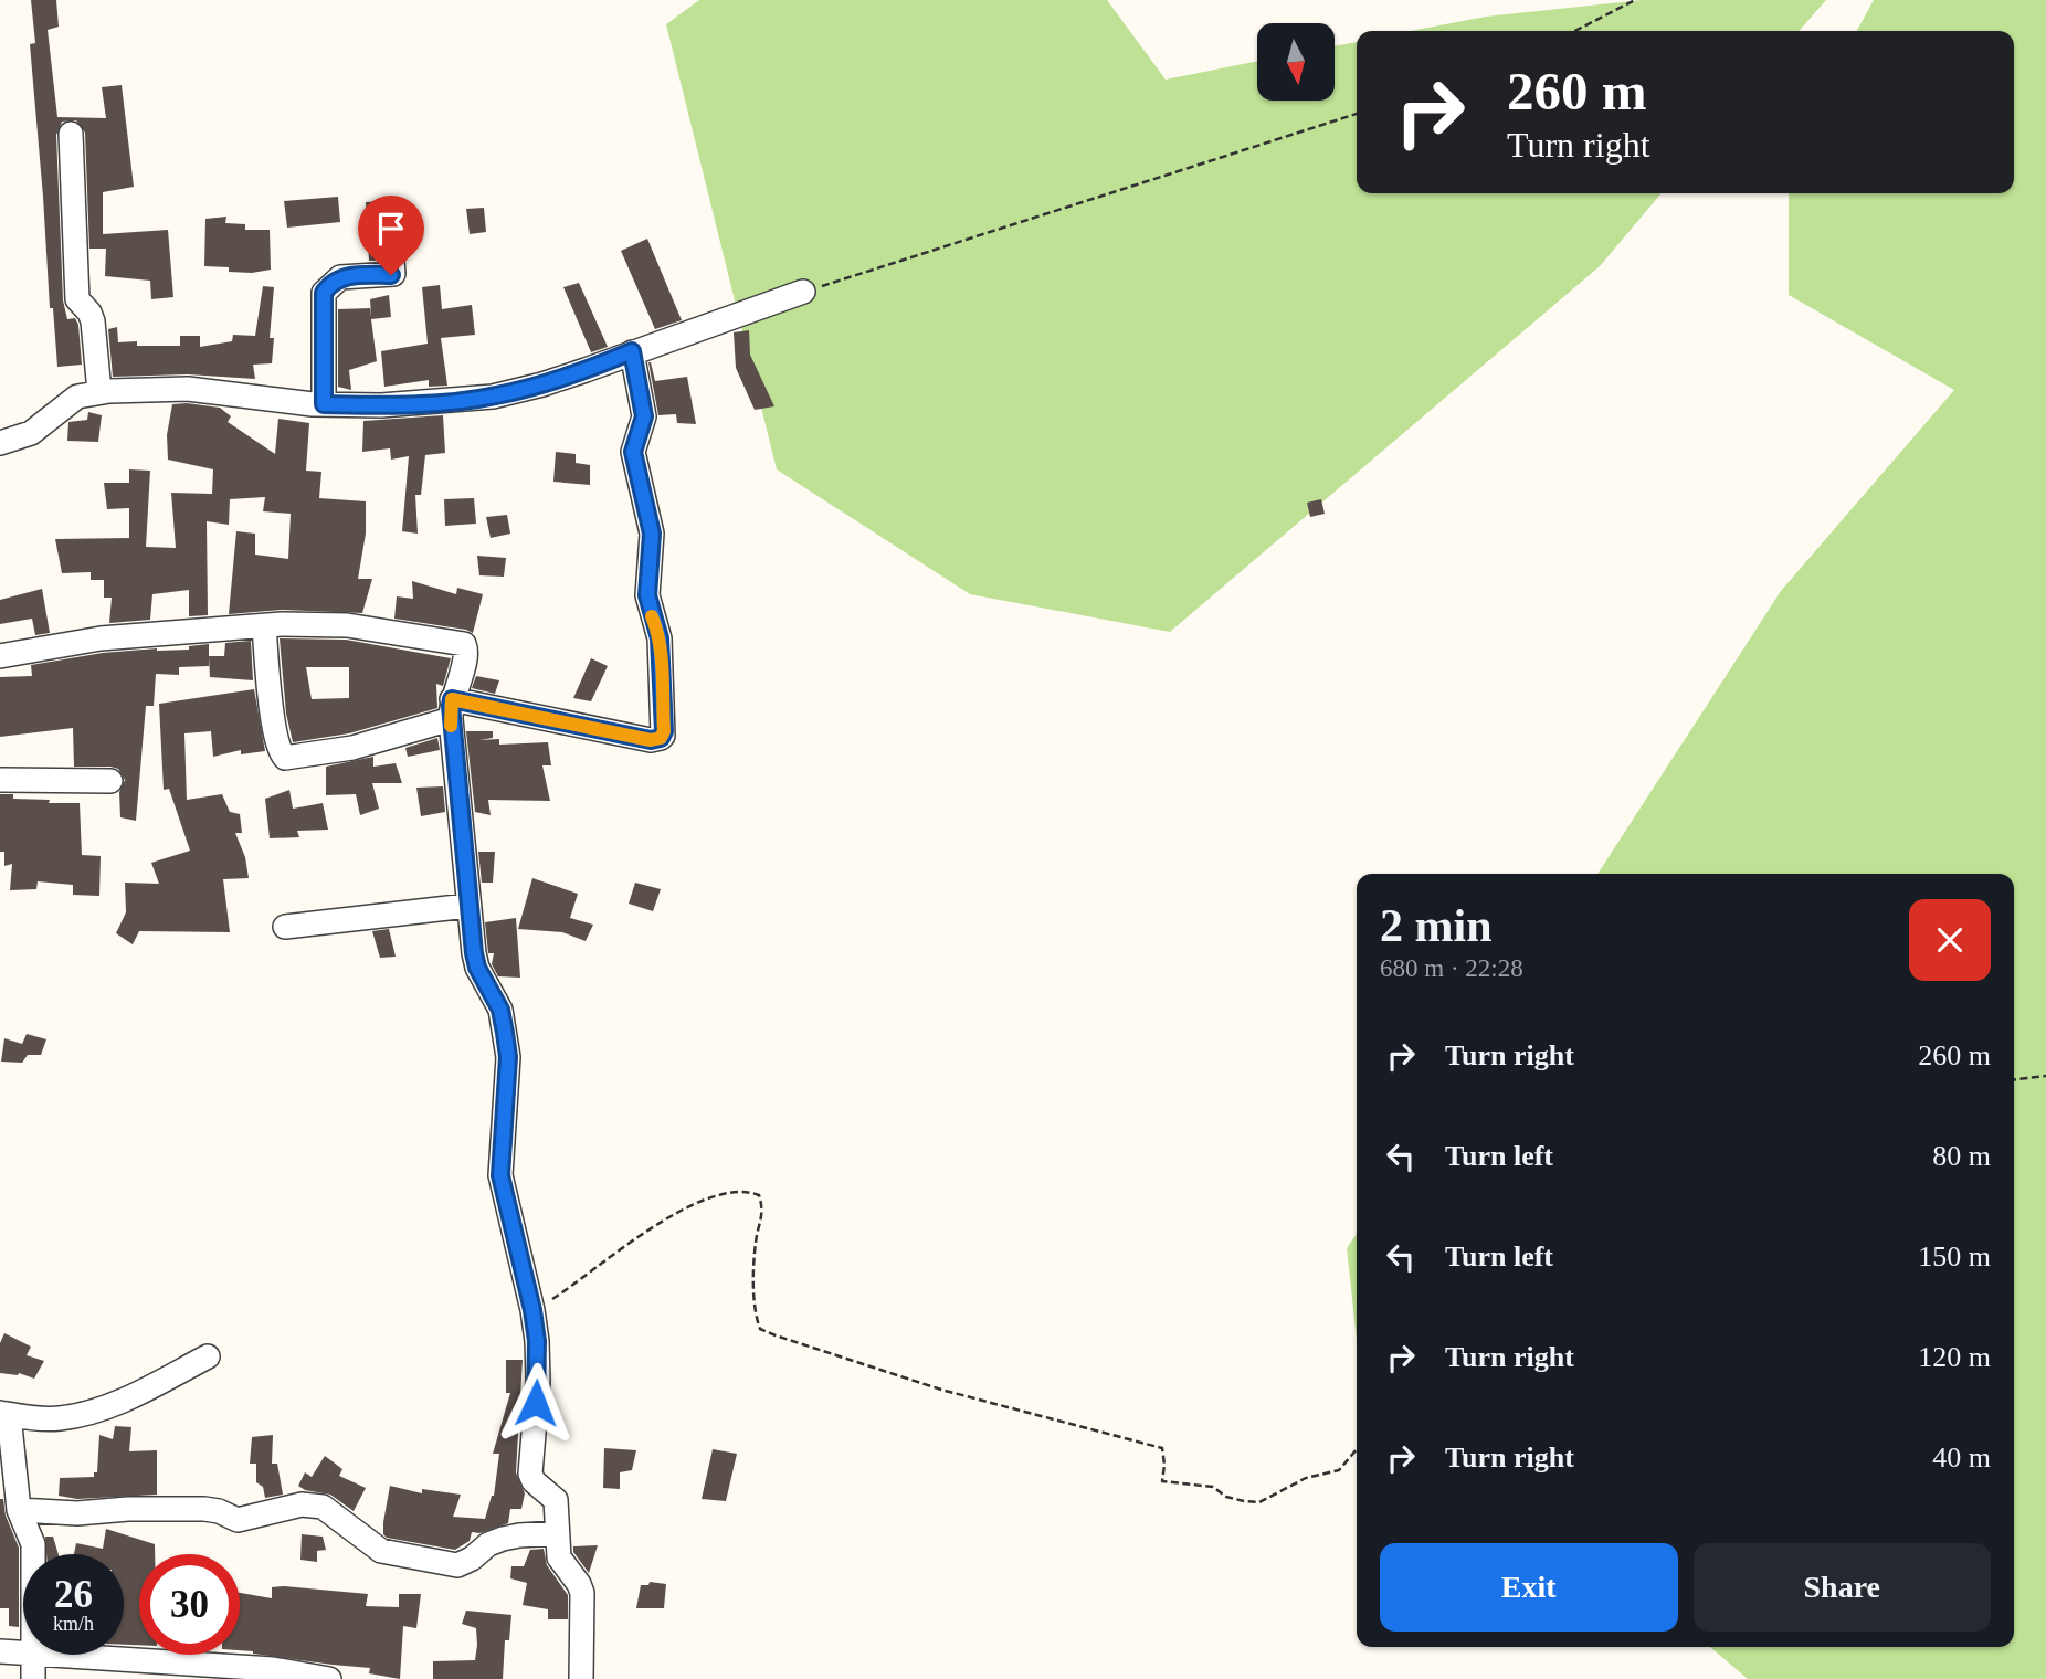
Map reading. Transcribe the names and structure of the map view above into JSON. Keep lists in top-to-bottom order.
{
  "north": "bottom",
  "page": {
    "turn": ["260 m", "Turn right"],
    "heading": ["2 min", "680 m · 22:28"],
    "list": [
      {
        "name": "Turn right",
        "value": "260 m"
      },
      {
        "name": "Turn left",
        "value": "80 m"
      },
      {
        "name": "Turn left",
        "value": "150 m"
      },
      {
        "name": "Turn right",
        "value": "120 m"
      },
      {
        "name": "Turn right",
        "value": "40 m"
      }
    ],
    "buttons": ["Exit", "Share"],
    "speed": "26 km/h",
    "limit": "30"
  }
}
